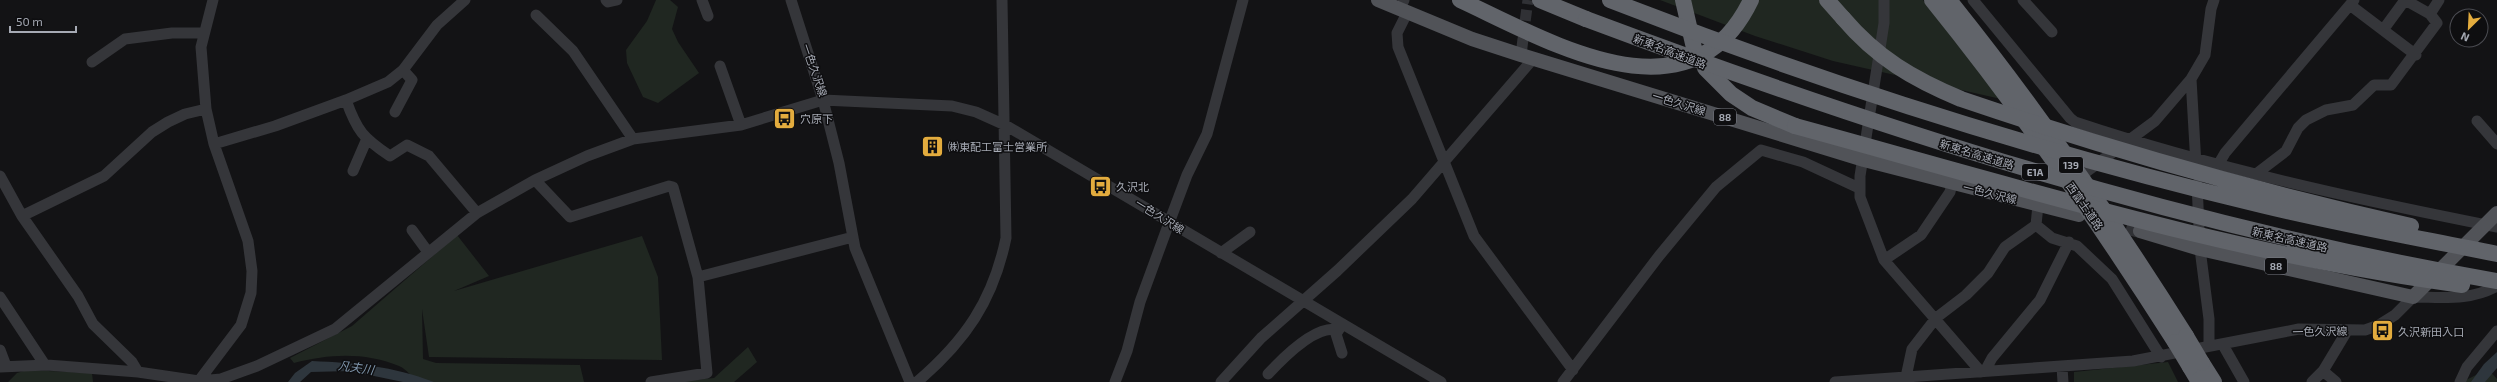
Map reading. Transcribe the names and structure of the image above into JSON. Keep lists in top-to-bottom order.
{
  "streets": {
    "highway": [
      "新東名高速道路",
      "139",
      "E1A",
      "西富士道路"
    ],
    "main road": ["一色久沢線", "88"]
  },
  "crossings": [
    ["一色久沢線", "88"]
  ],
  "water": ["凡夫川"],
  "places": {
    "bus stop": ["穴原下", "久沢北", "久沢新田入口"],
    "building": ["㈱東配工富士営業所"]
  },
  "scale_bar": "50 m",
  "north": "bottom left"
}
